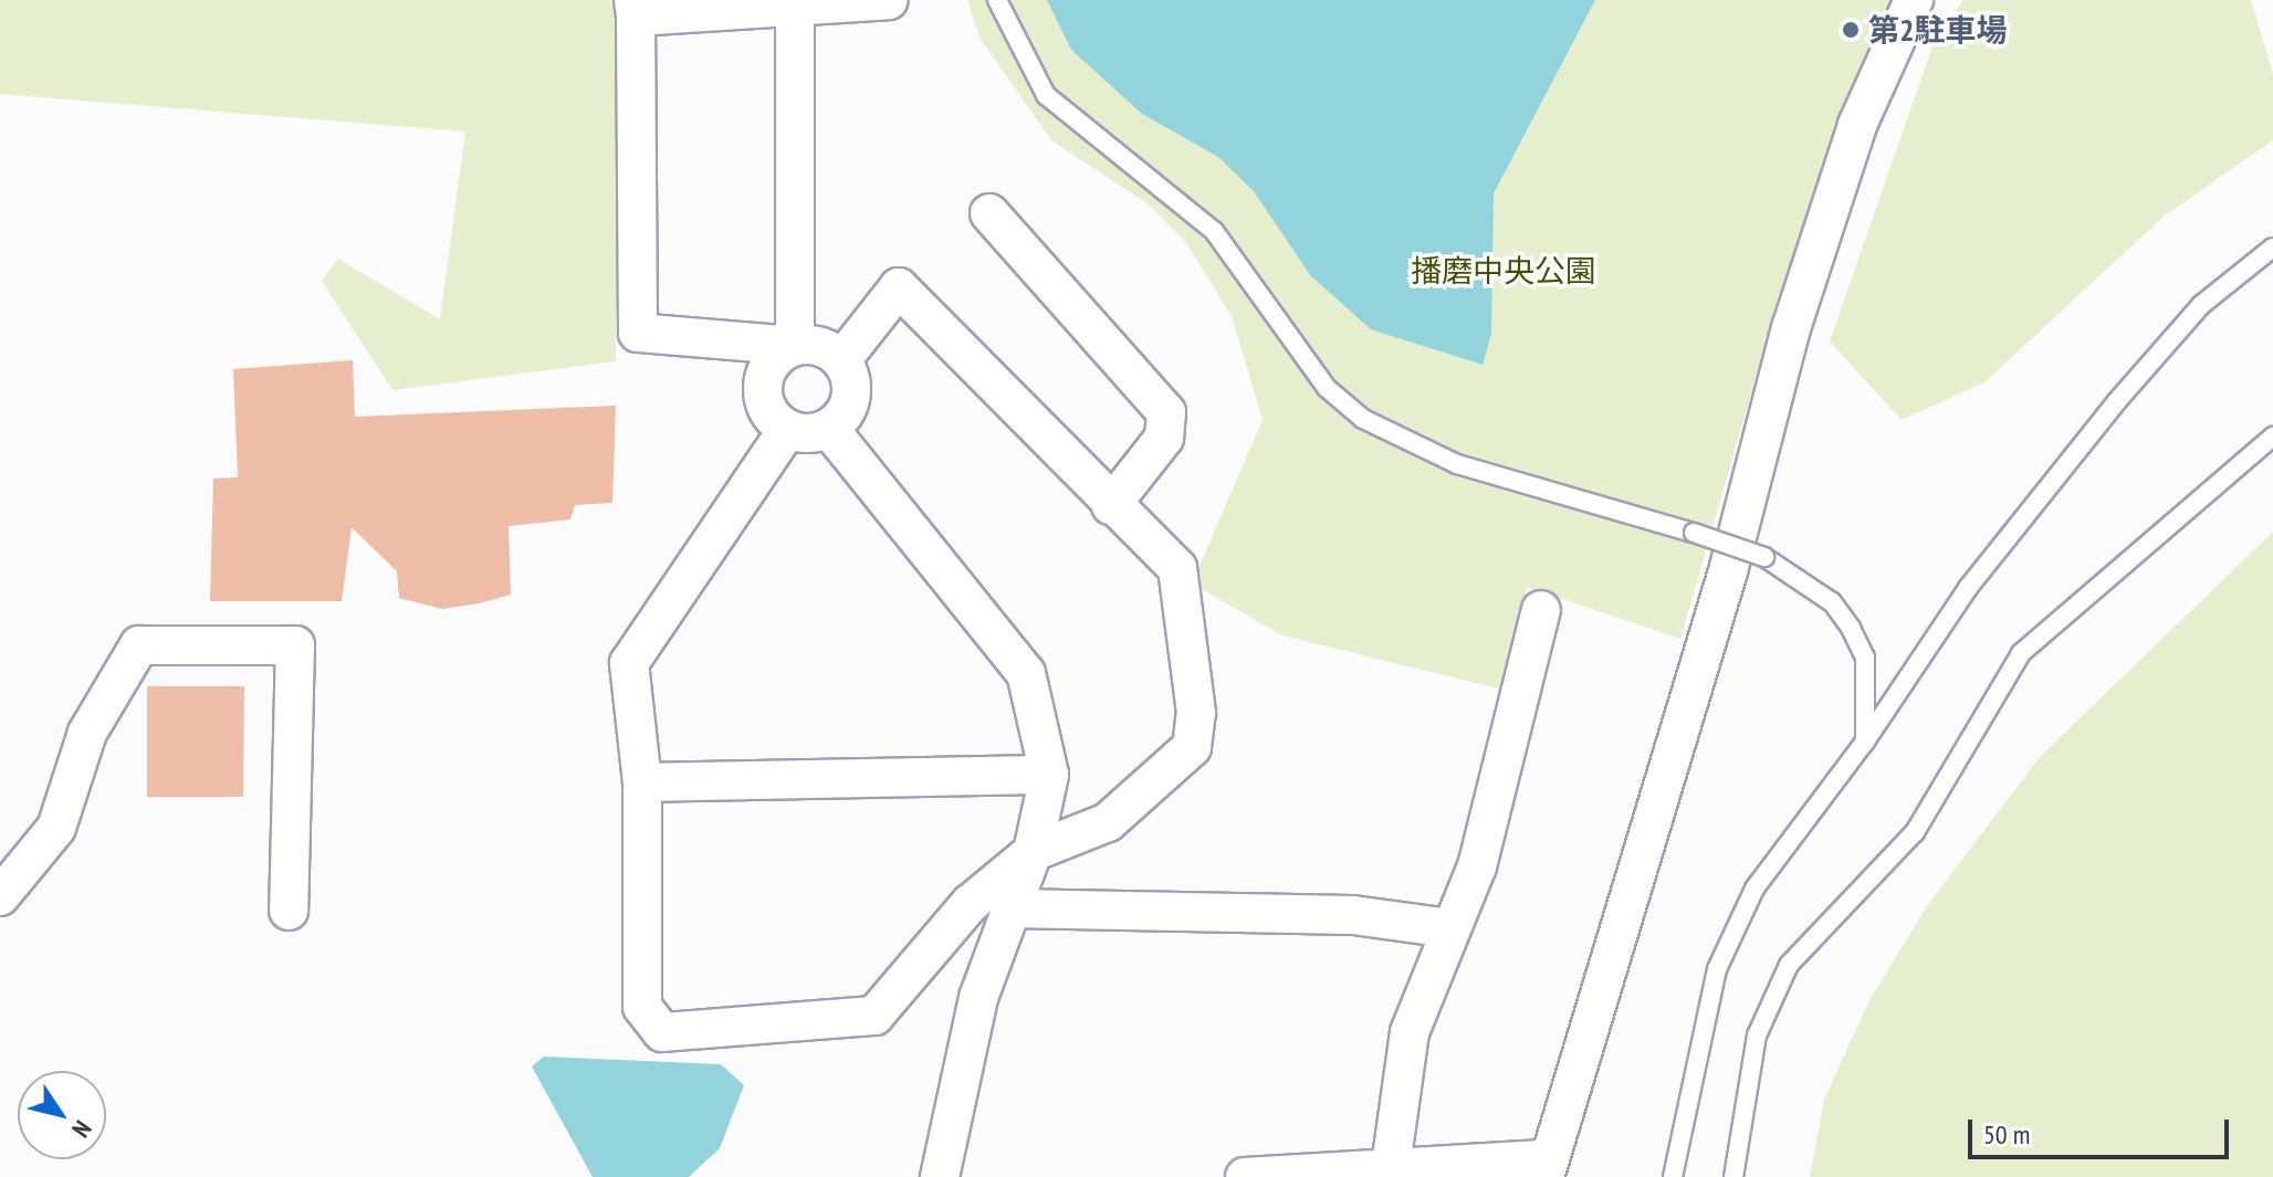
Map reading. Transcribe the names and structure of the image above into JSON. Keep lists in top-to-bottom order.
{
  "parks": ["播磨中央公園"],
  "places": ["第2駐車場"],
  "scale_bar": "50 m",
  "north": "bottom right"
}
